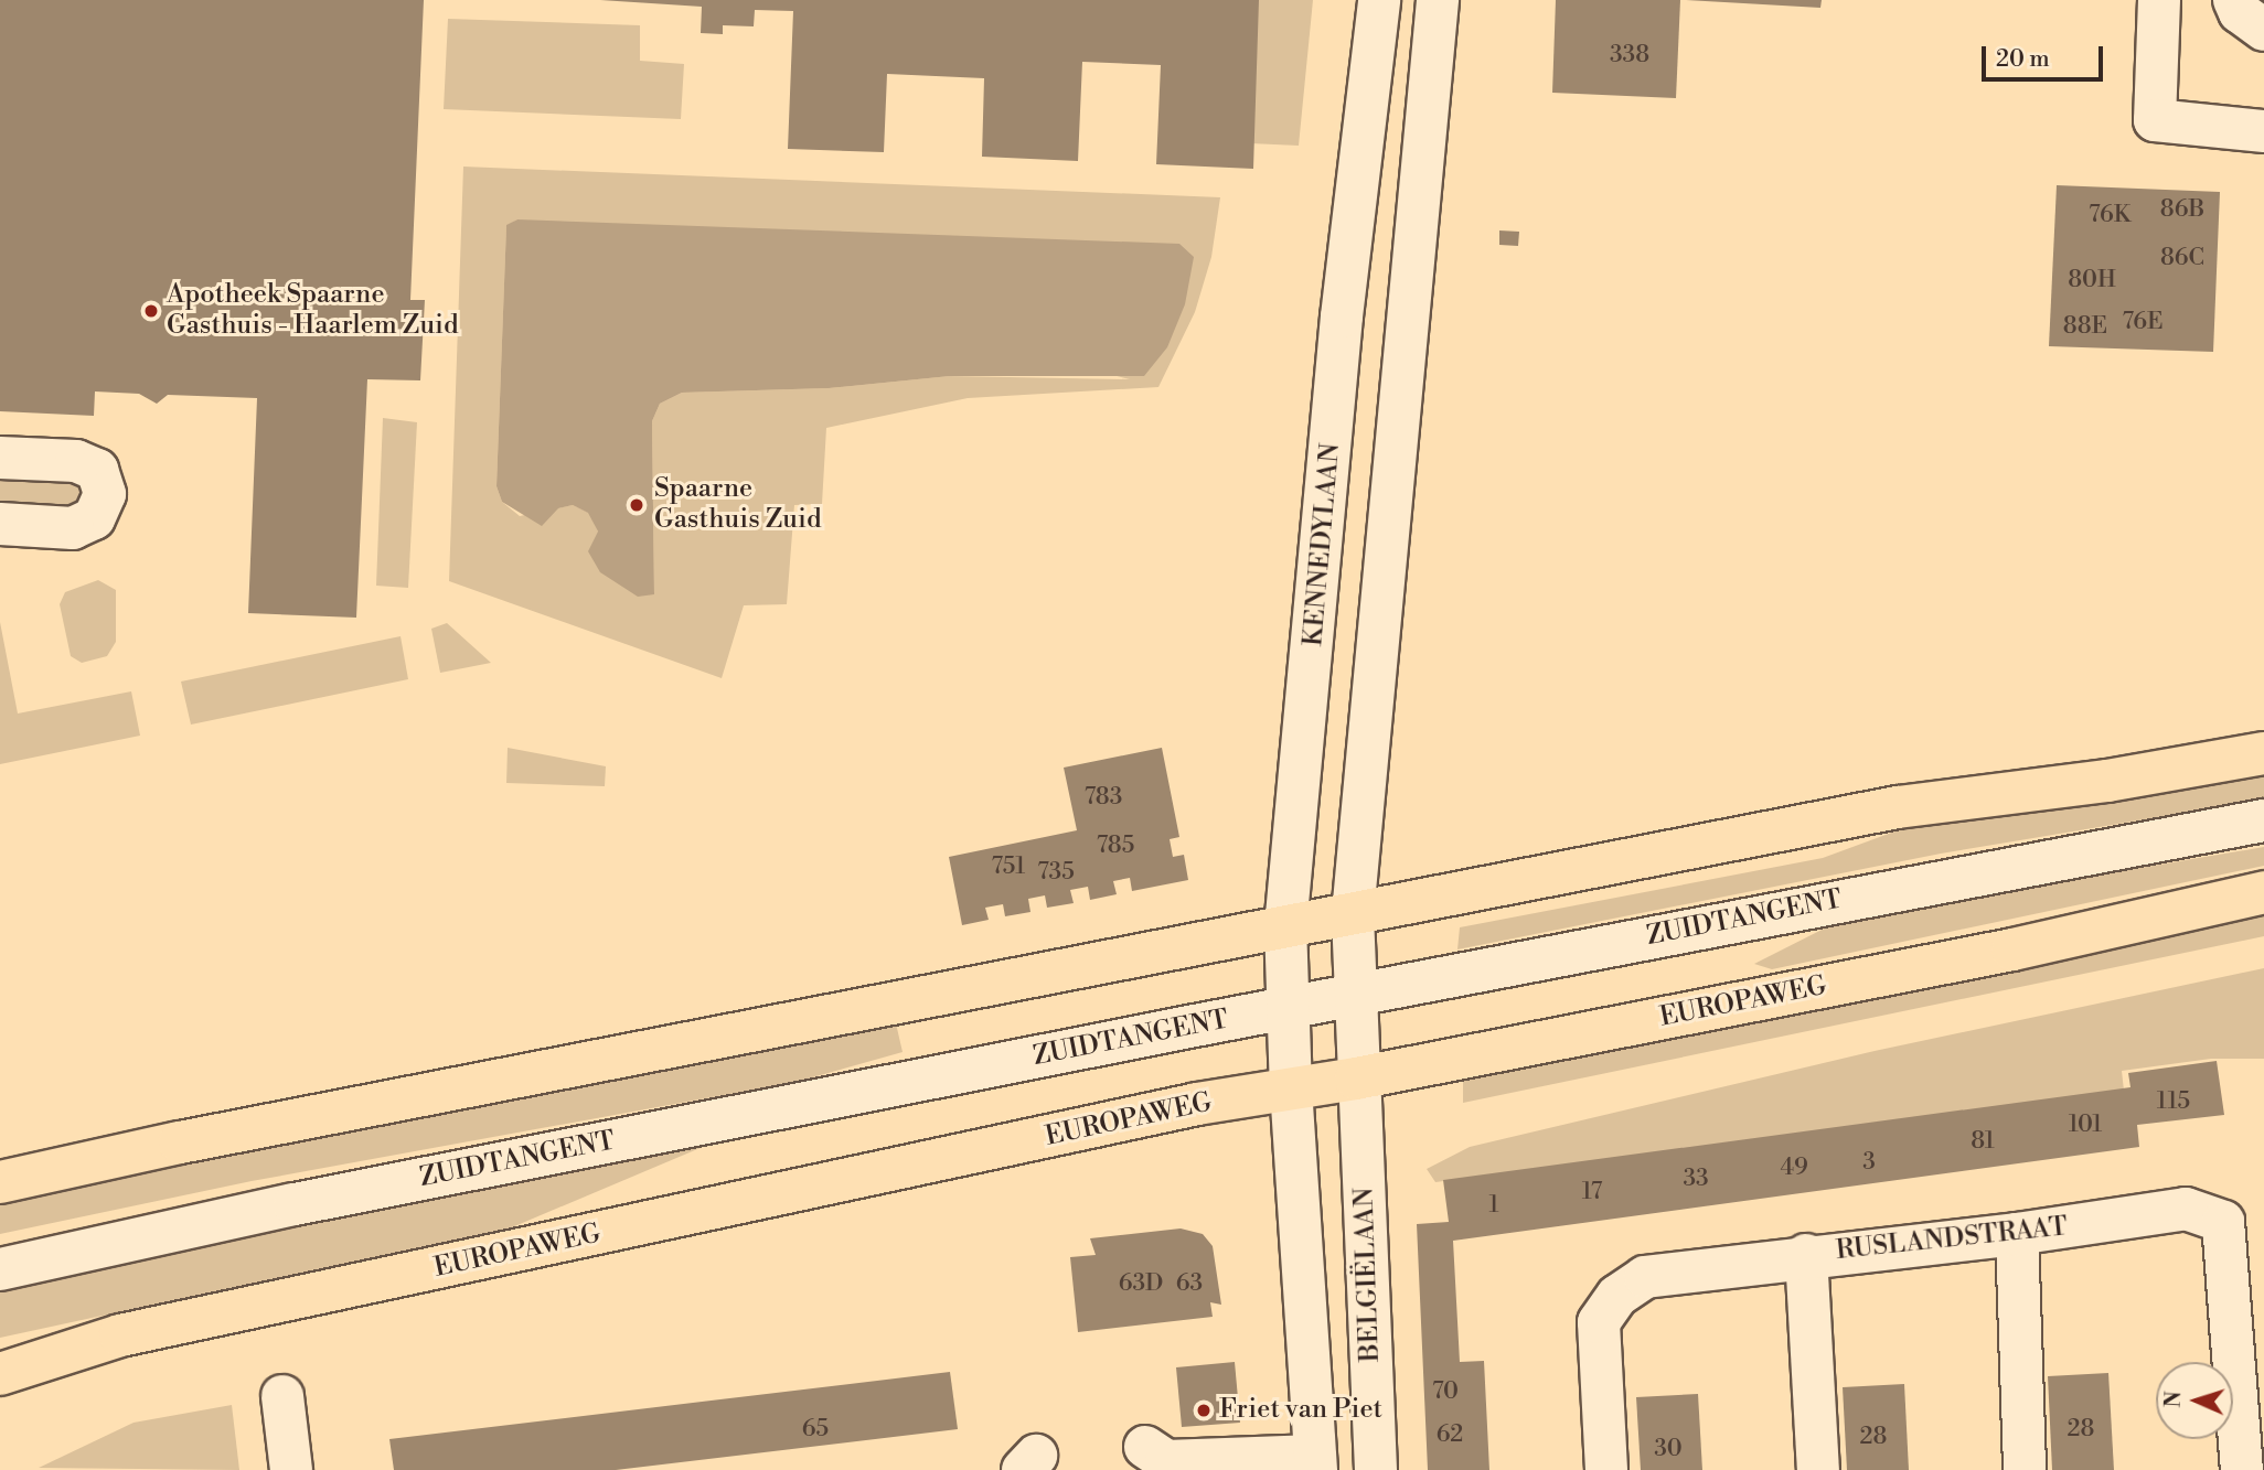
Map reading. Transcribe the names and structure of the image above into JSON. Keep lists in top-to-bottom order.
{
  "streets": {
    "main road": ["EUROPAWEG"],
    "street": [
      "KENNEDYLAAN",
      "ZUIDTANGENT",
      "RUSLANDSTRAAT",
      "BELGIËLAAN"
    ]
  },
  "crossings": [
    ["KENNEDYLAAN", "ZUIDTANGENT"],
    ["KENNEDYLAAN", "EUROPAWEG"],
    ["EUROPAWEG", "BELGIËLAAN"]
  ],
  "places": ["Apotheek Spaarne Gasthuis - Haarlem Zuid", "Spaarne Gasthuis Zuid", "Friet van Piet"],
  "house_numbers": [
    "338",
    "86B",
    "76K",
    "86C",
    "80H",
    "76E",
    "88E",
    "783",
    "785",
    "751",
    "735",
    "115",
    "101",
    "81",
    "3",
    "49",
    "33",
    "17",
    "1",
    "63D",
    "63",
    "70",
    "65",
    "28",
    "62",
    "28",
    "30"
  ],
  "scale_bar": "20 m",
  "north": "left"
}
